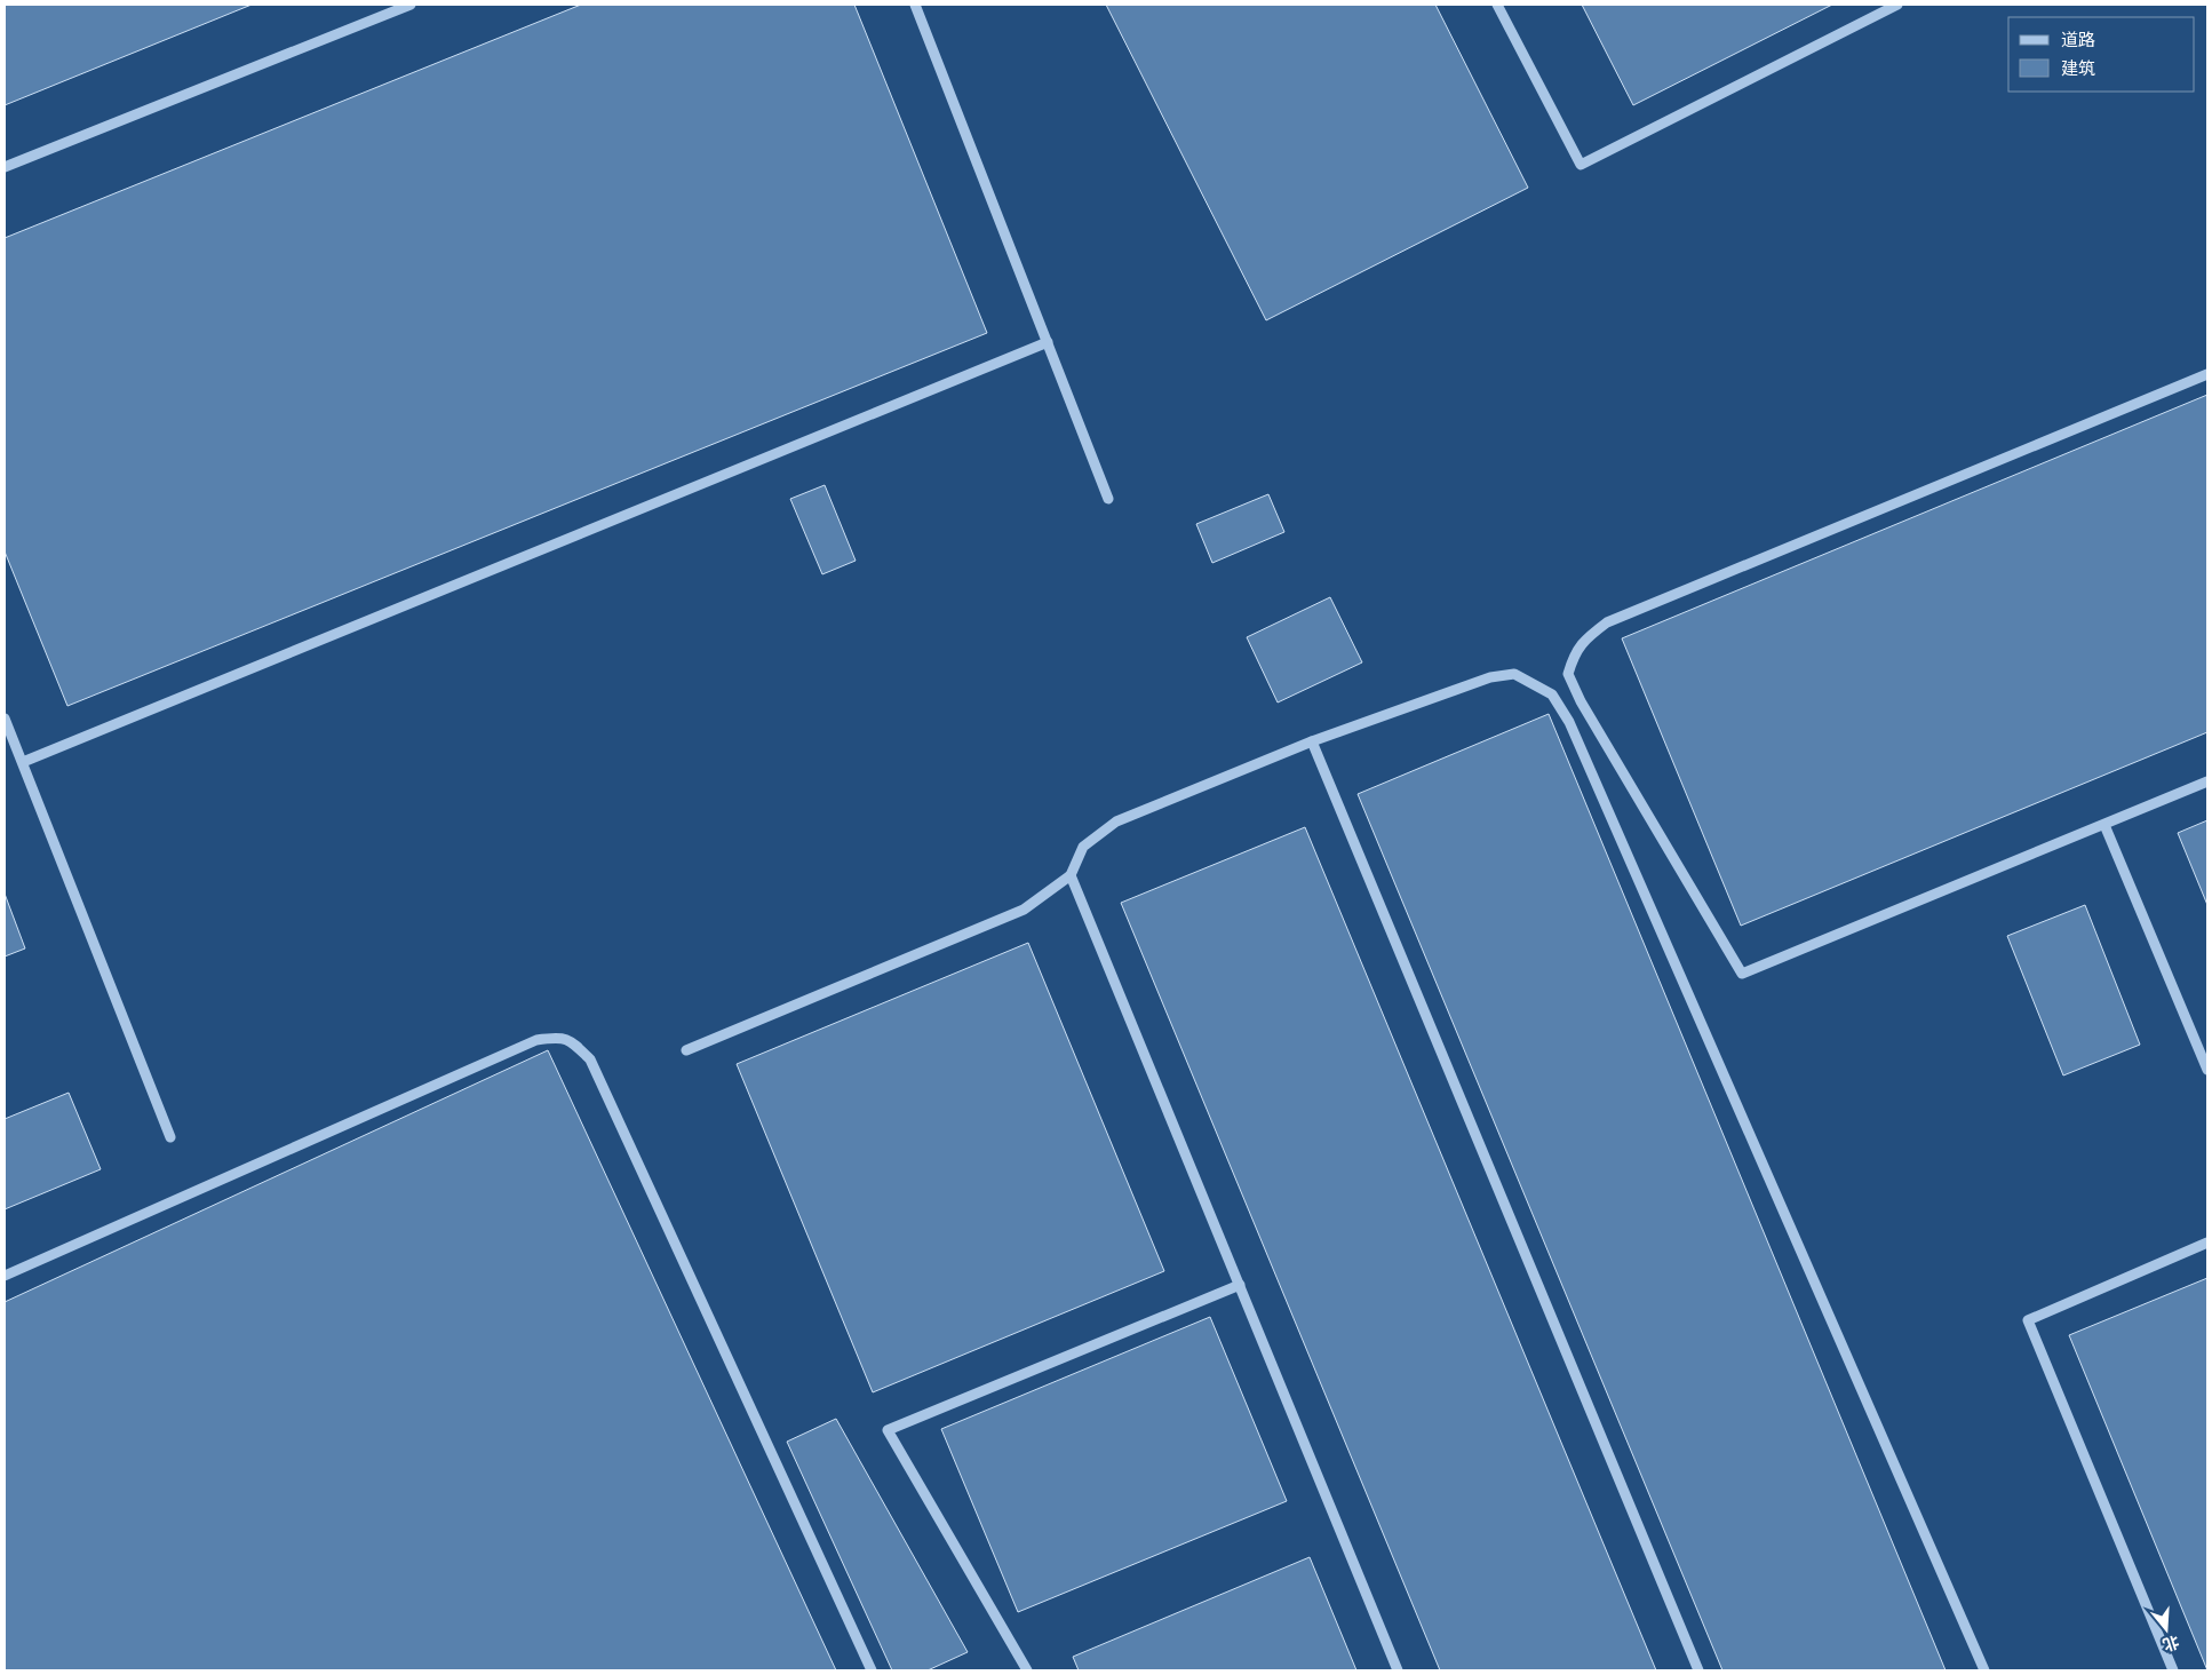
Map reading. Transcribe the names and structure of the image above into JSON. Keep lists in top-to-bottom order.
{
  "legend": ["道路", "建筑"],
  "north": "bottom"
}
